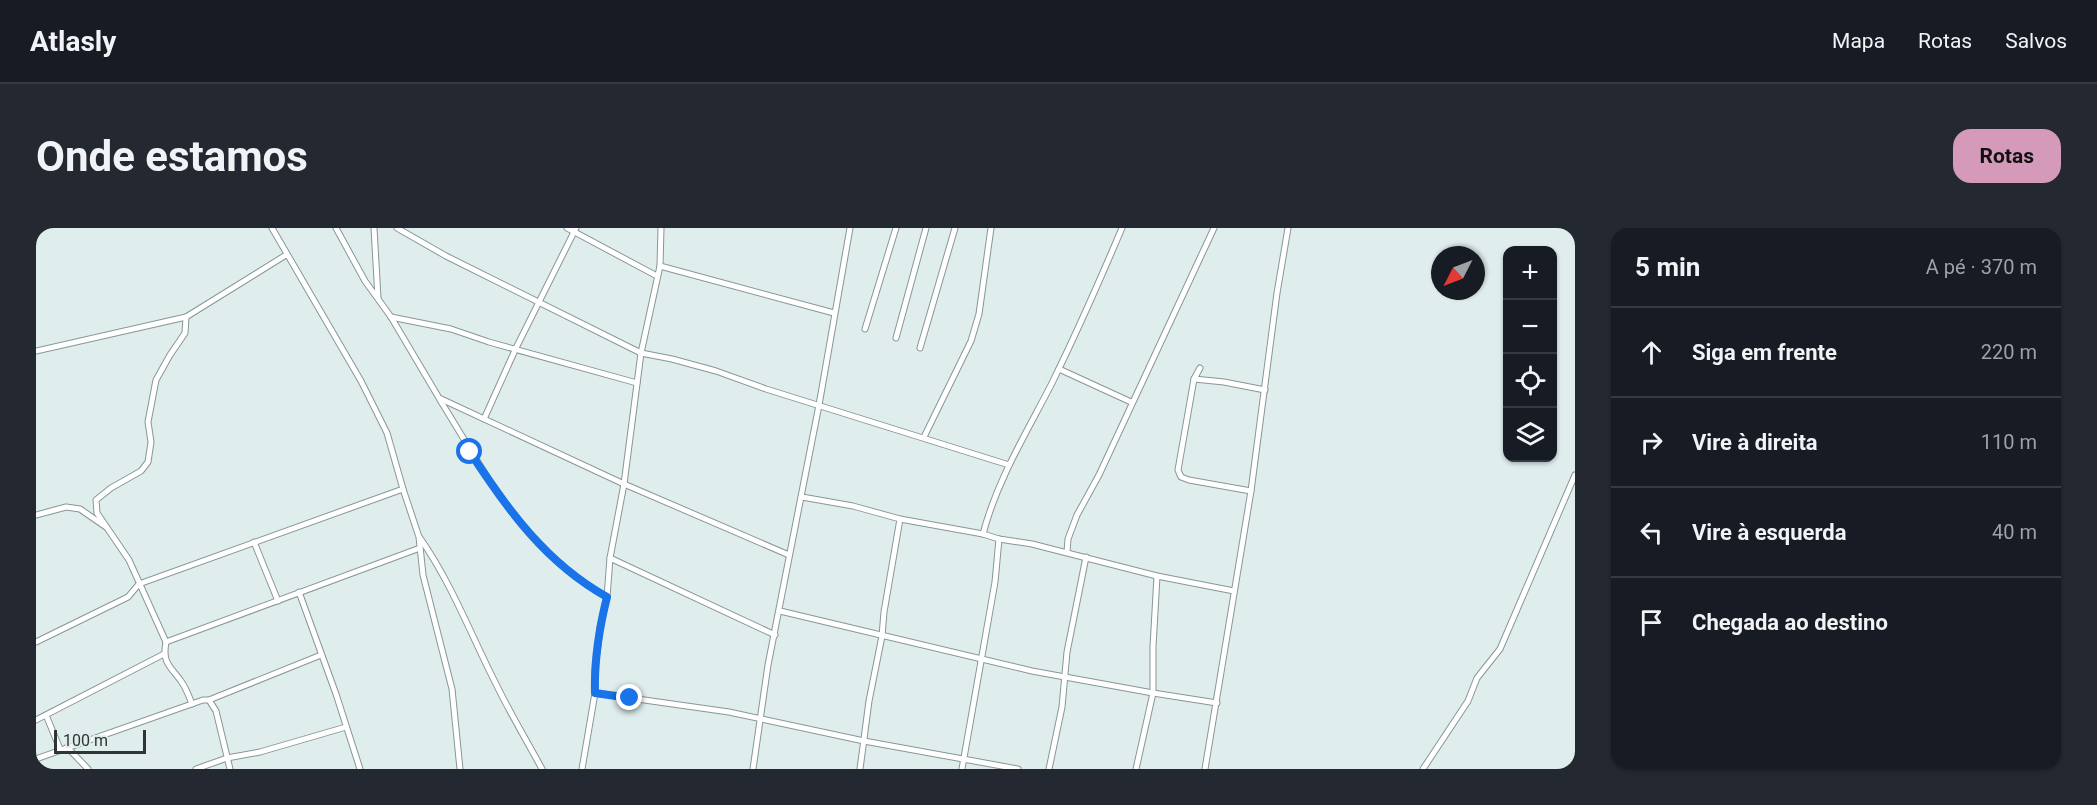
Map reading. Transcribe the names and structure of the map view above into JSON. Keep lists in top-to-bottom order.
{
  "scale_bar": "100 m",
  "north": "bottom left",
  "page": {
    "header": "Atlasly",
    "nav": ["Mapa", "Rotas", "Salvos"],
    "buttons": "Rotas",
    "title": "Onde estamos",
    "heading": ["5 min", "A pé · 370 m"],
    "map_buttons": ["+", "−"],
    "list": [
      ["Siga em frente", "220 m"],
      ["Vire à direita", "110 m"],
      ["Vire à esquerda", "40 m"],
      "Chegada ao destino"
    ],
    "scale": "100 m"
  }
}
